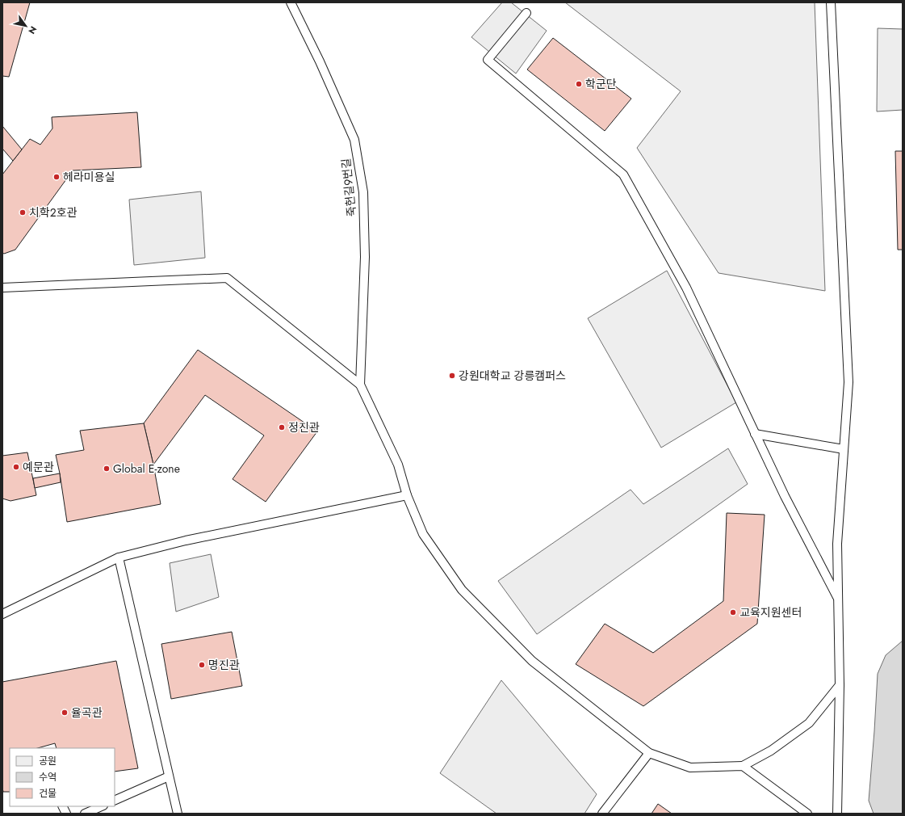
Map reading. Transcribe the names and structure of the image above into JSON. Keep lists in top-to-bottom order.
{
  "streets": {
    "lane": ["죽헌길9번길"]
  },
  "places": [
    "학군단",
    "헤라미용실",
    "치학2호관",
    "강원대학교 강릉캠퍼스",
    "정진관",
    "예문관",
    "Global E-zone",
    "교육지원센터",
    "명진관",
    "율곡관"
  ],
  "legend": ["공원", "수역", "건물"],
  "north": "bottom right"
}
